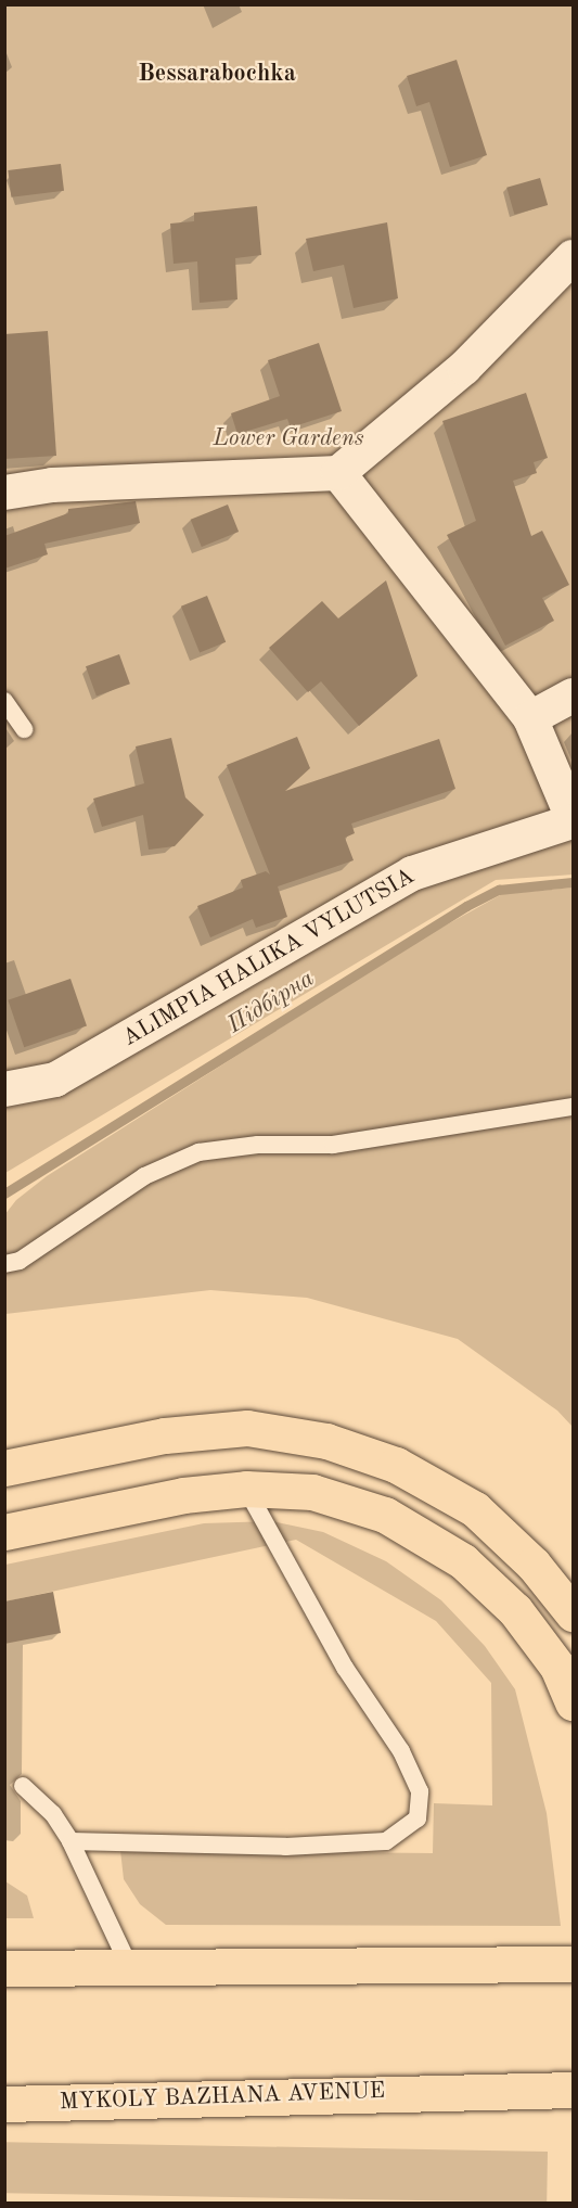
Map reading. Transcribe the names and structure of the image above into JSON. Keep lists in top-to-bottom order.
{
  "streets": {
    "highway": ["MYKOLY BAZHANA AVENUE"],
    "street": ["ALIMPIA HALIKA VYLUTSIA"]
  },
  "districts": ["Bessarabochka"],
  "water": ["Підбірна"],
  "parks": ["Lower Gardens"]
}
